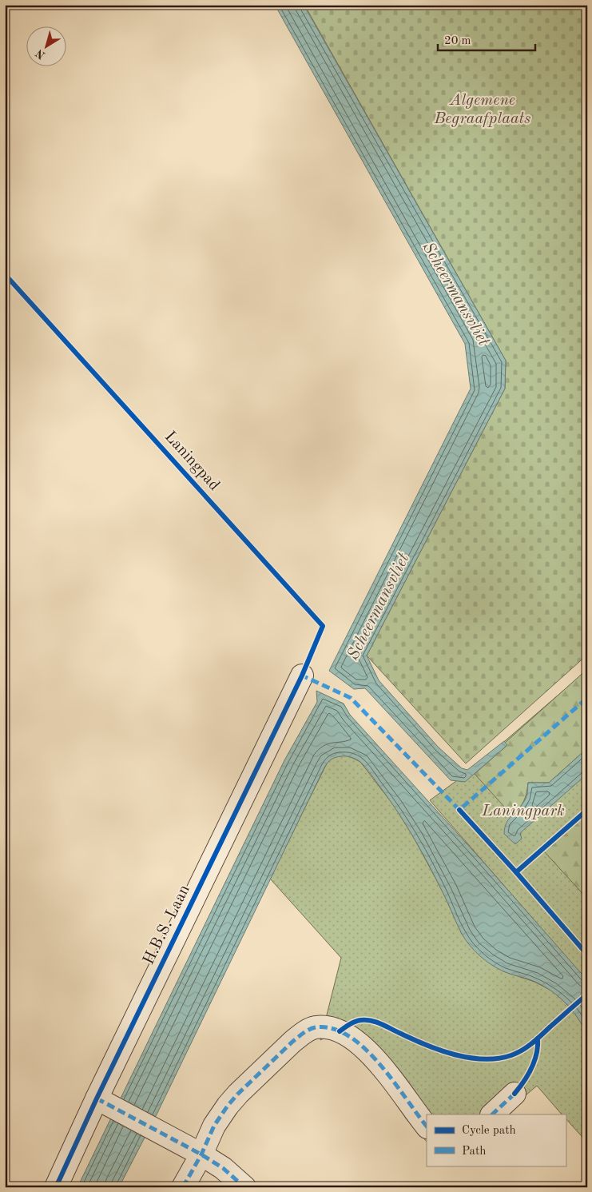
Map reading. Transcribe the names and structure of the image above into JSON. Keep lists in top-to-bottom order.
{
  "streets": {
    "street": ["H.B.S. Laan"],
    "cycle path": ["Laningpad"]
  },
  "water": ["Scheermansvliet"],
  "parks": ["Algemene Begraafplaats", "Laningpark"],
  "legend": ["Cycle path", "Path"],
  "scale_bar": "20 m",
  "north": "bottom left"
}
